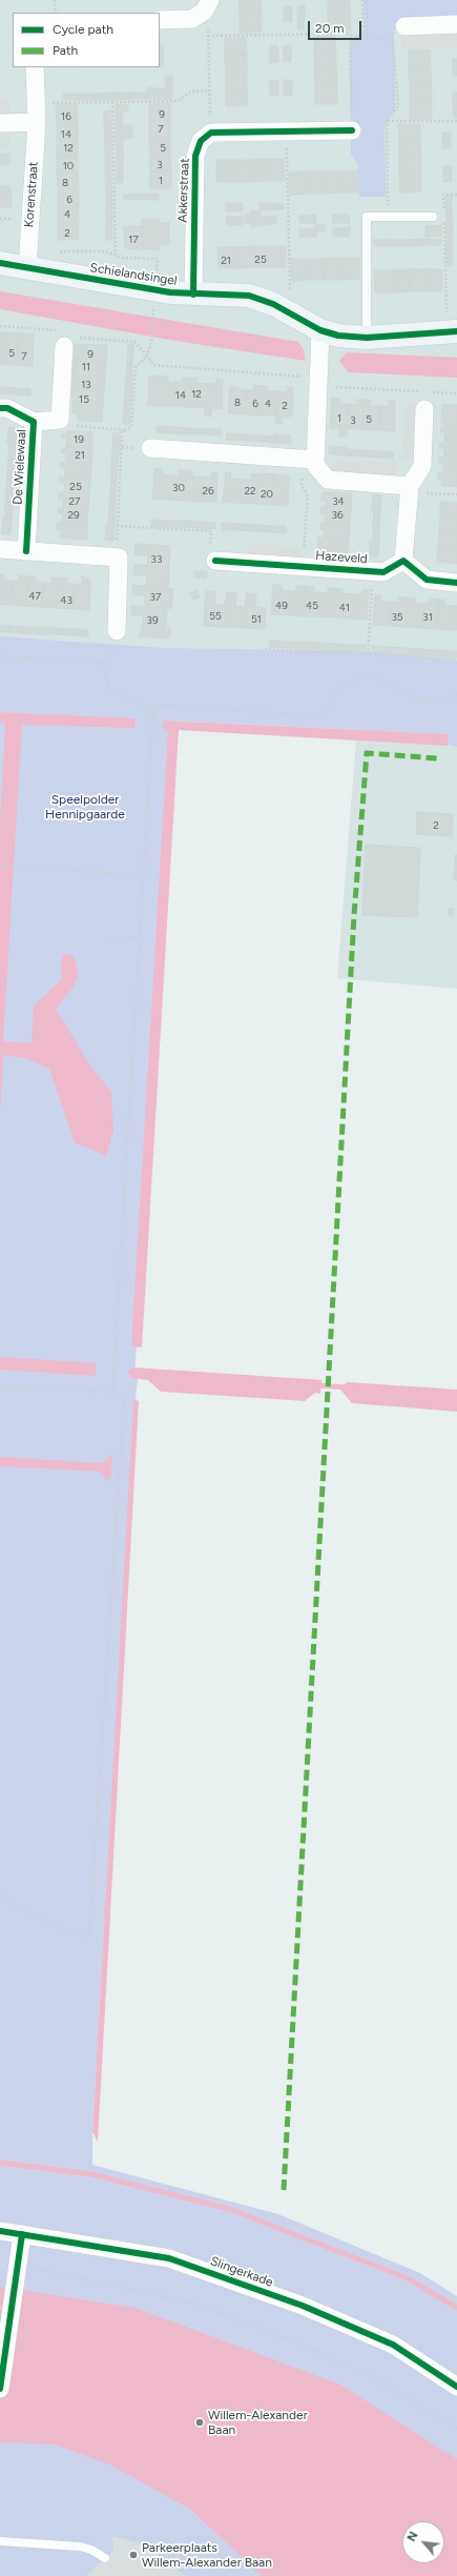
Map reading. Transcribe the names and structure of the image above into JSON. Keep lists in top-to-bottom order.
{
  "streets": {
    "street": [
      "Akkerstraat",
      "Korenstraat",
      "Schielandsingel",
      "De Wielewaal",
      "Hazeveld",
      "Slingerkade"
    ]
  },
  "crossings": [
    ["Akkerstraat", "Schielandsingel"],
    ["Korenstraat", "Schielandsingel"]
  ],
  "parks": ["Speelpolder Hennipgaarde"],
  "places": ["Willem-Alexander Baan", "Parkeerplaats Willem-Alexander Baan"],
  "house_numbers": [
    "9",
    "16",
    "7",
    "14",
    "12",
    "5",
    "3",
    "10",
    "1",
    "8",
    "6",
    "4",
    "2",
    "17",
    "25",
    "21",
    "5",
    "9",
    "7",
    "11",
    "13",
    "12",
    "14",
    "15",
    "8",
    "6",
    "4",
    "2",
    "1",
    "5",
    "3",
    "19",
    "21",
    "25",
    "30",
    "26",
    "22",
    "20",
    "27",
    "34",
    "29",
    "36",
    "33",
    "47",
    "37",
    "43",
    "49",
    "45",
    "41",
    "55",
    "35",
    "31",
    "51",
    "39",
    "2"
  ],
  "legend": ["Cycle path", "Path"],
  "scale_bar": "20 m",
  "north": "top left"
}
